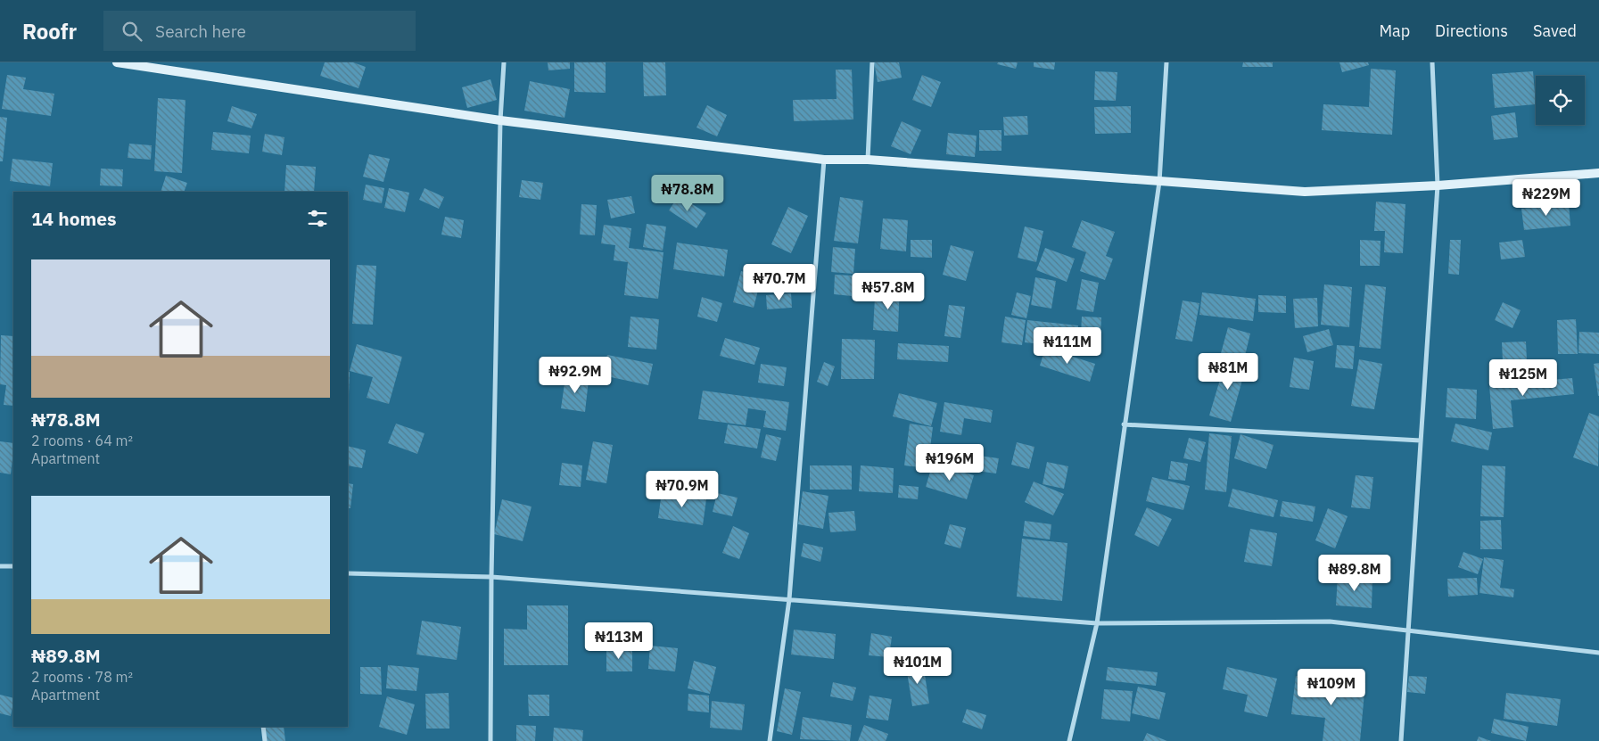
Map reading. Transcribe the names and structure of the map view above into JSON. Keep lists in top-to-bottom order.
{
  "page": {
    "header": "Roofr",
    "search": "Search here",
    "nav": ["Map", "Directions", "Saved"],
    "price": [
      "₦78.8M",
      "₦229M",
      "₦70.7M",
      "₦57.8M",
      "₦111M",
      "₦81M",
      "₦92.9M",
      "₦125M",
      "₦196M",
      "₦70.9M",
      "₦89.8M",
      "₦113M",
      "₦101M",
      "₦109M"
    ],
    "heading": "14 homes",
    "list": [
      {
        "name": "₦78.8M",
        "note": "2 rooms · 64 m² · Apartment"
      },
      {
        "name": "₦89.8M",
        "note": "2 rooms · 78 m² · Apartment"
      }
    ]
  }
}
